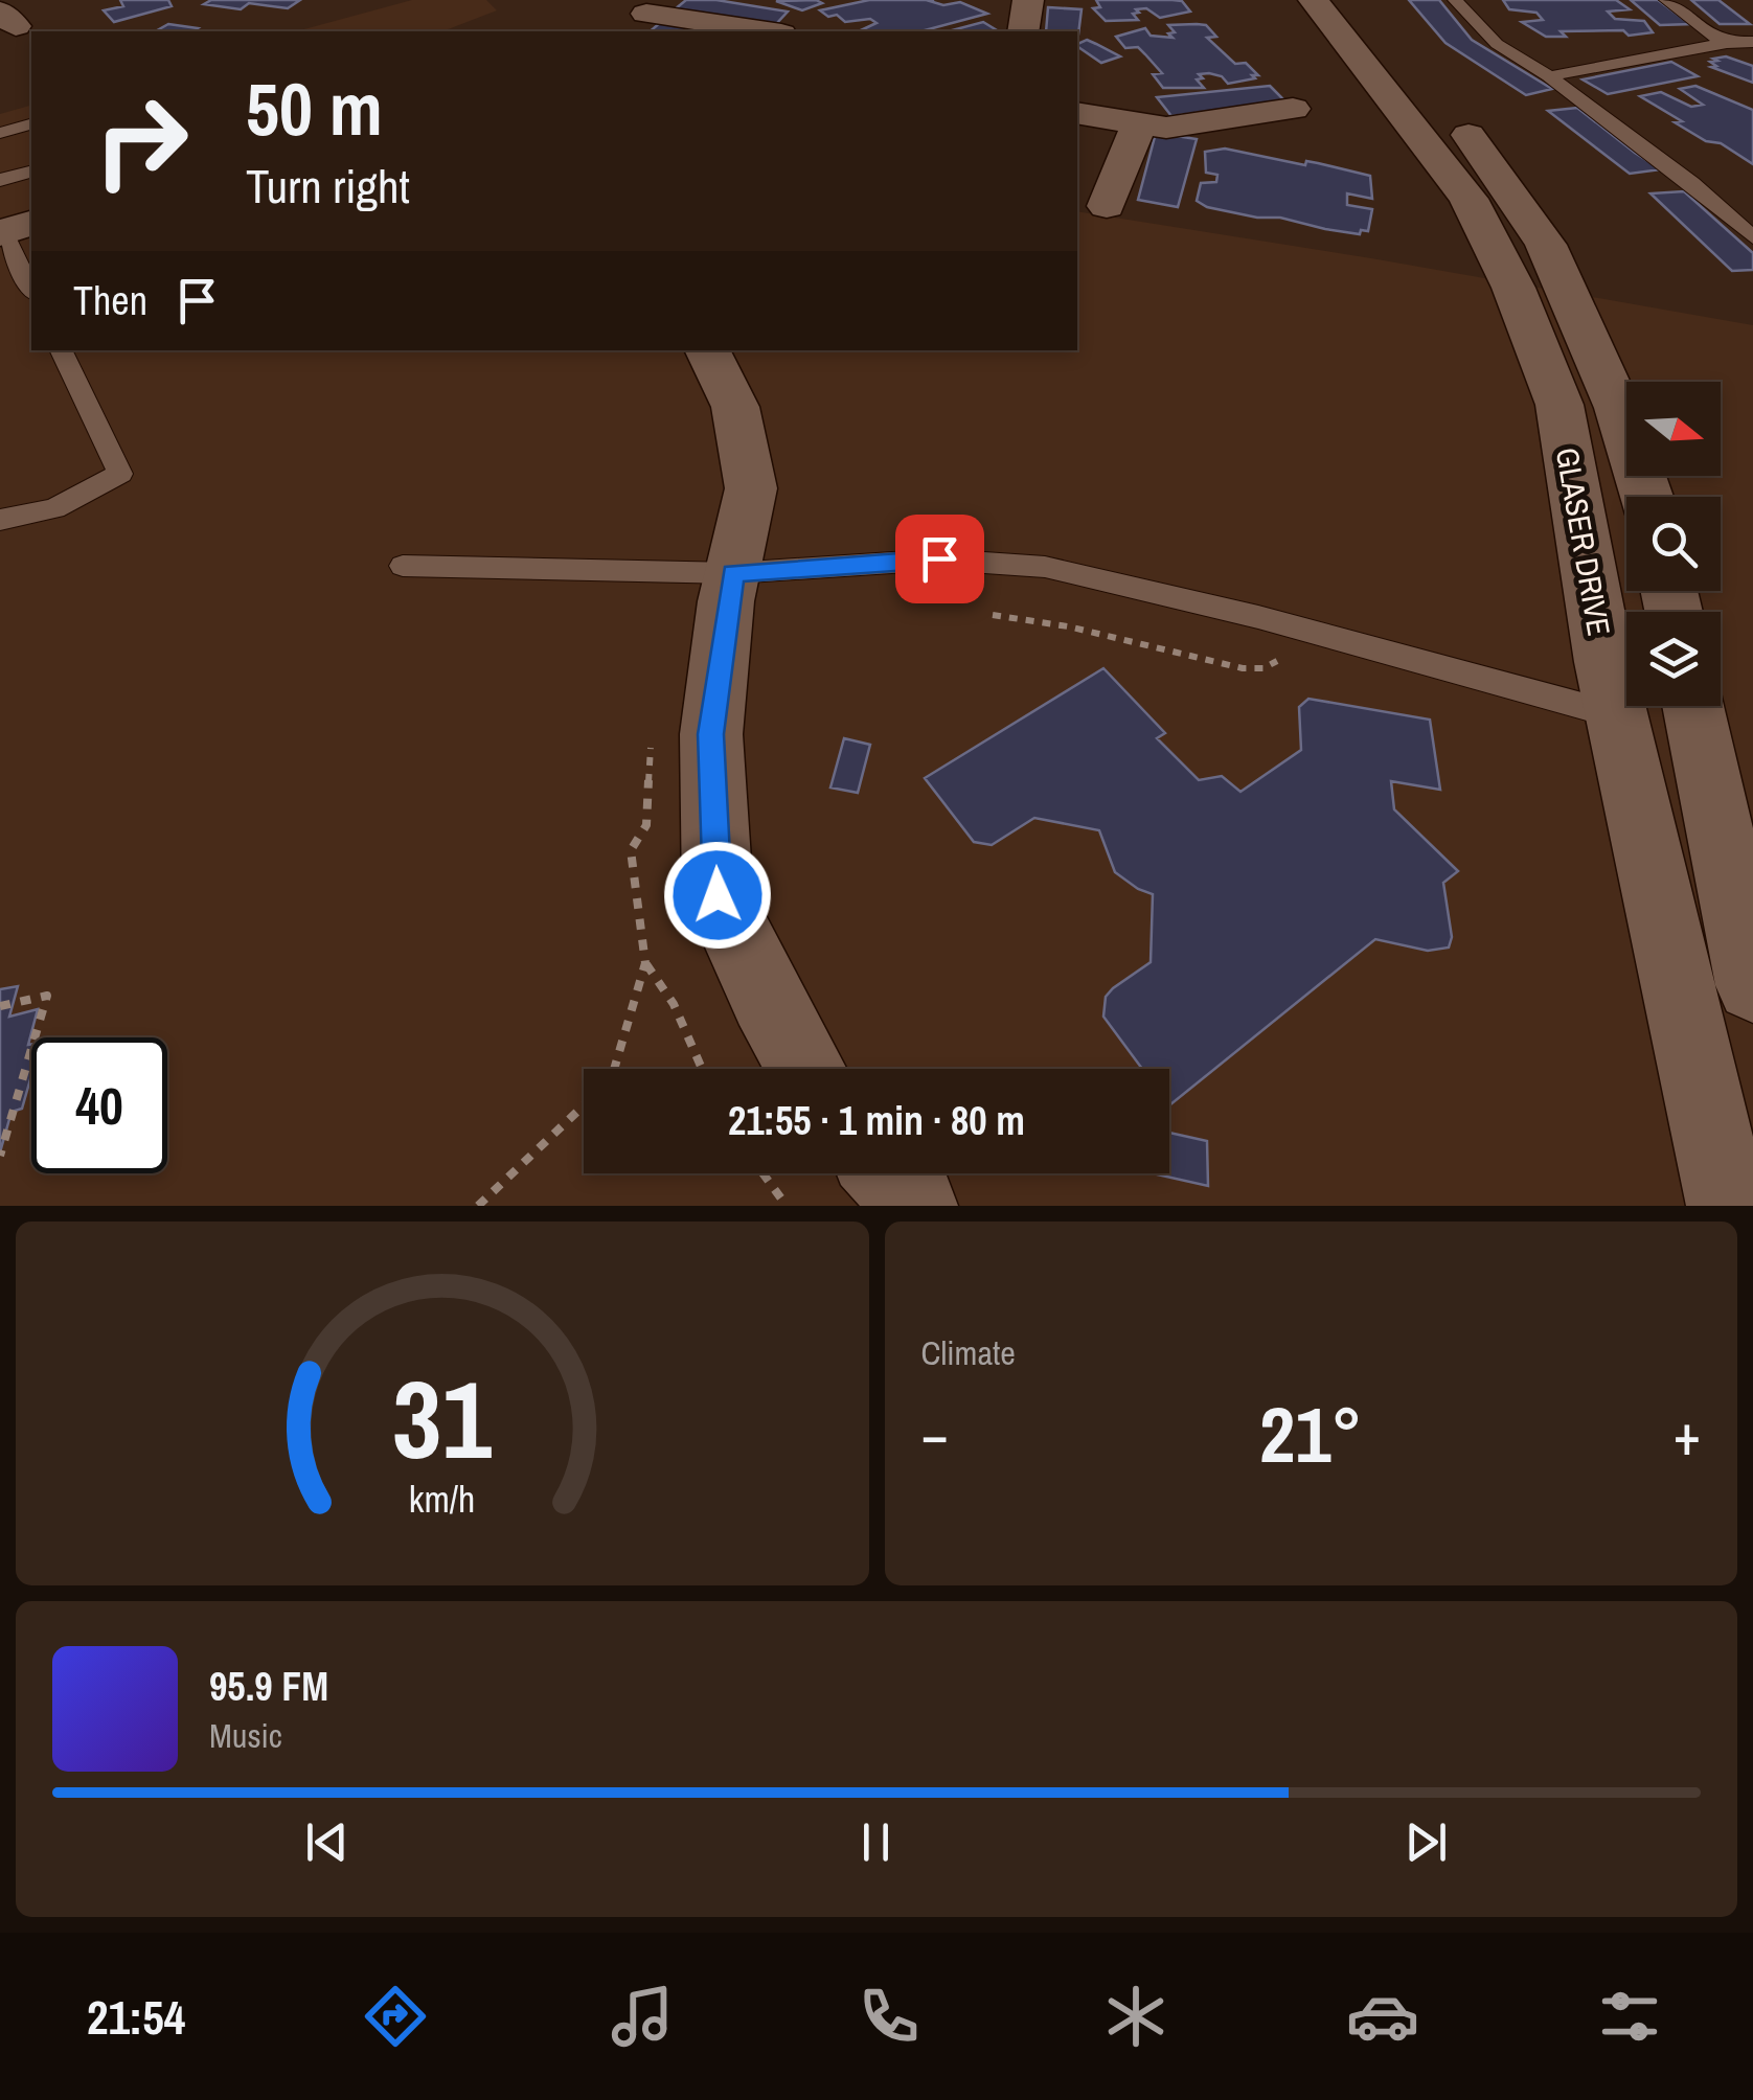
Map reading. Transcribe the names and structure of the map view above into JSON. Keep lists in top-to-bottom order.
{
  "streets": {
    "street": ["GLASER DRIVE"]
  },
  "north": "right",
  "page": {
    "turn": ["50 m", "Turn right"],
    "then": "Then",
    "limit": "40",
    "trip": "21:55 · 1 min · 80 m",
    "tile": "Climate",
    "heat": ["−", "21°", "+"],
    "song": ["95.9 FM", "Music"],
    "tabs": "21:54",
    "gauge": ["31", "km/h"]
  }
}
